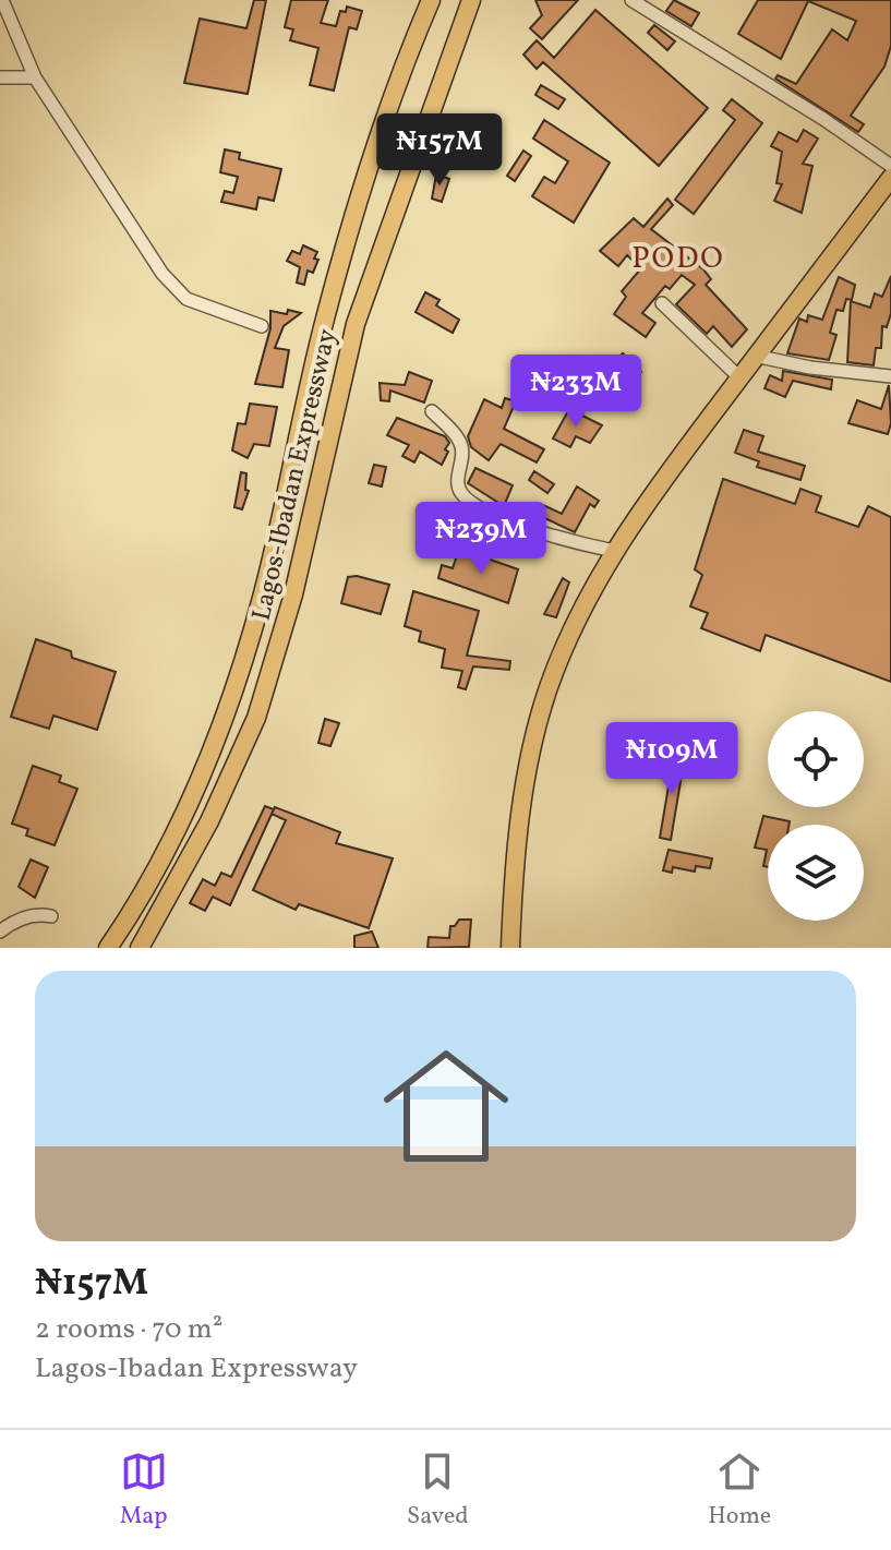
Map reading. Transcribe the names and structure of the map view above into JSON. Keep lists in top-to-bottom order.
{
  "streets": {
    "highway": ["Lagos-Ibadan Expressway"]
  },
  "districts": ["PODO"],
  "page": {
    "price": [
      "₦157M",
      "₦233M",
      "₦239M",
      "₦109M"
    ],
    "list": [
      {
        "name": "₦157M",
        "note": "2 rooms · 70 m² · Lagos-Ibadan Expressway"
      }
    ],
    "tabs": ["Map", "Saved", "Home"]
  }
}
